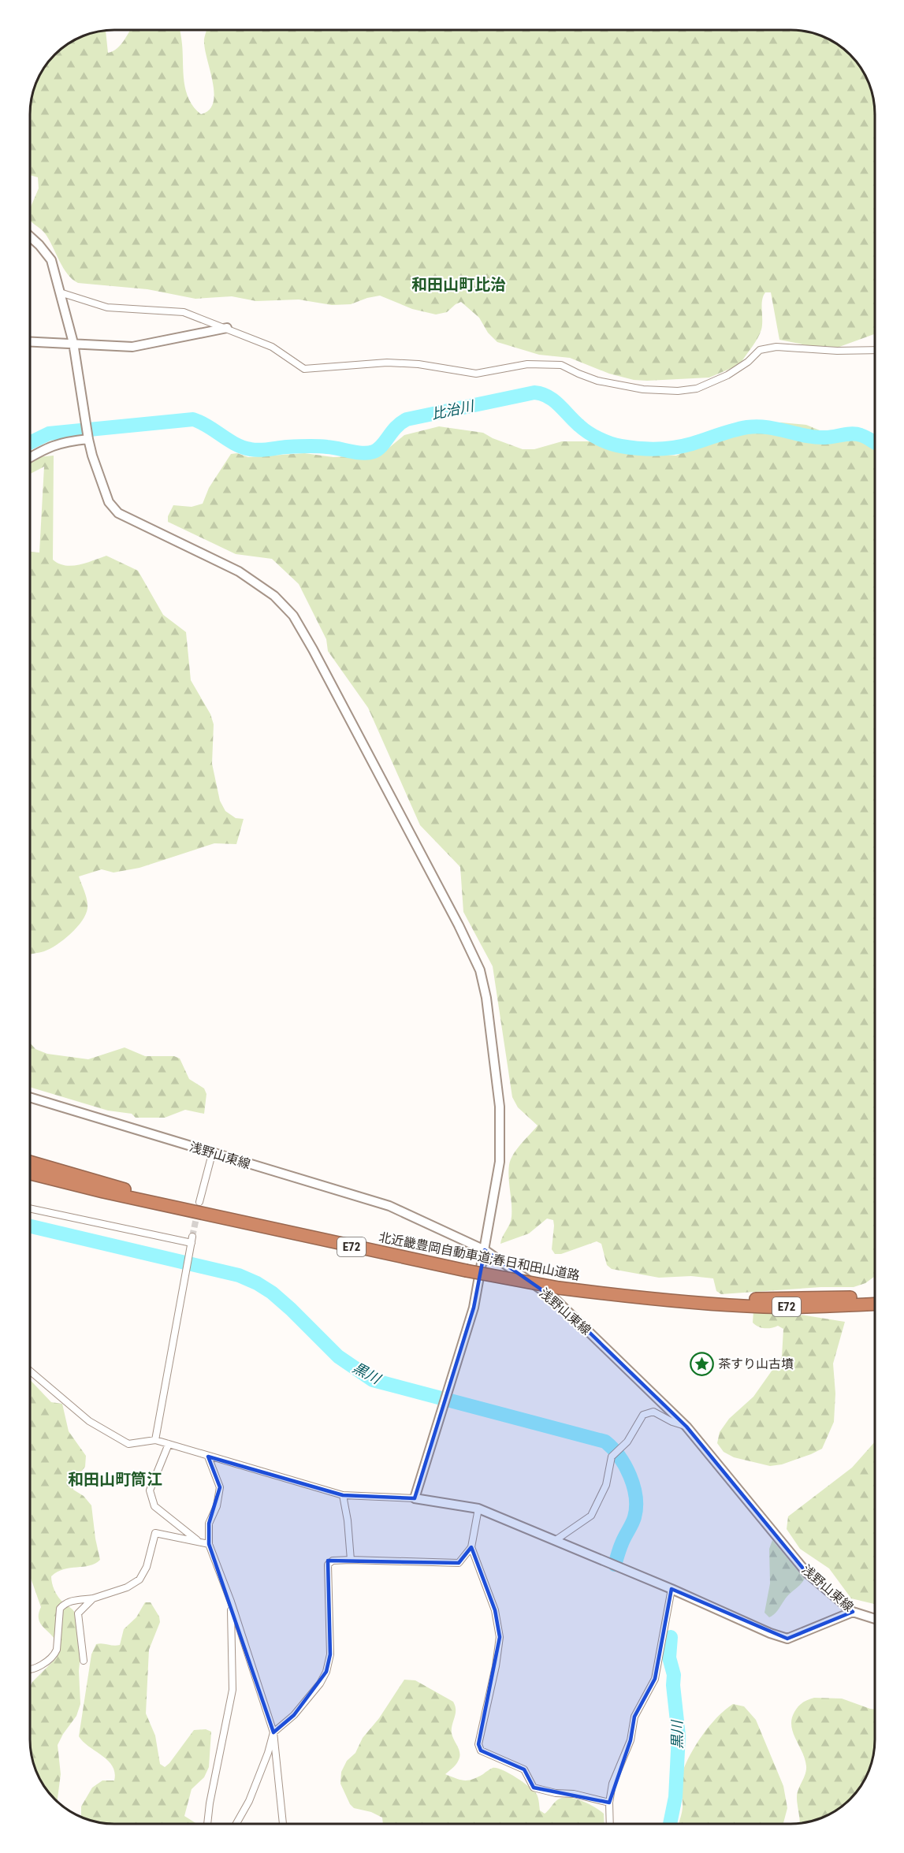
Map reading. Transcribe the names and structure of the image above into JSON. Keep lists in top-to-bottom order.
{
  "streets": {
    "highway": ["E72", "北近畿豊岡自動車道;春日和田山道路"],
    "street": ["浅野山東線"]
  },
  "districts": ["和田山町比治", "和田山町筒江"],
  "water": ["比治川", "黒川"],
  "places": {
    "place": ["茶すり山古墳"]
  }
}
